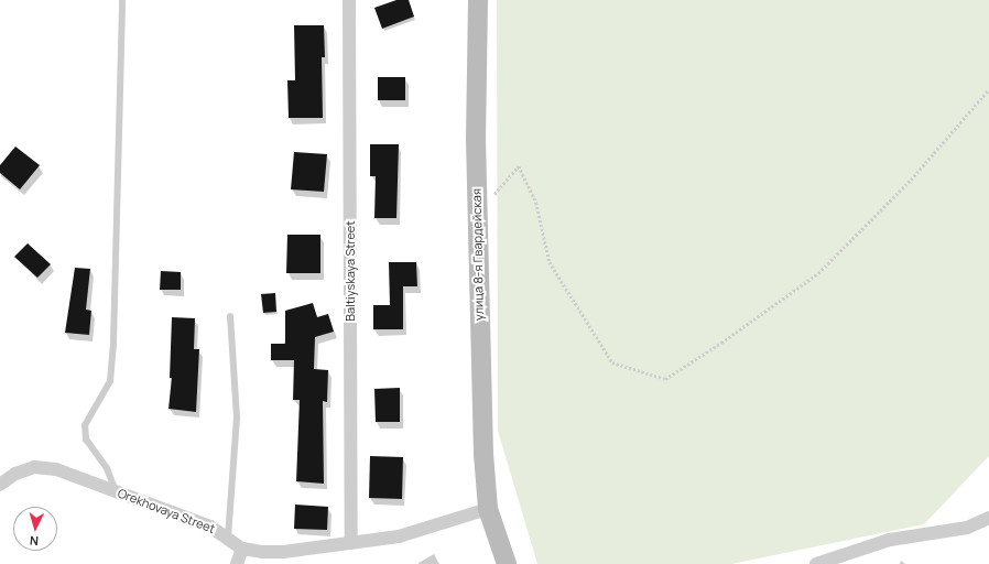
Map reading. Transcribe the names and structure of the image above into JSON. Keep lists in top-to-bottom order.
{
  "streets": {
    "street": ["улица 8-я Гвардейская", "Baltiyskaya Street", "Orekhovaya Street"]
  },
  "north": "bottom"
}
